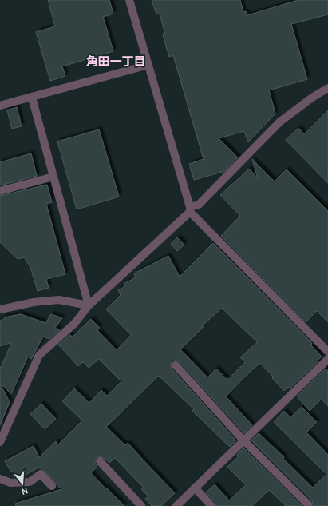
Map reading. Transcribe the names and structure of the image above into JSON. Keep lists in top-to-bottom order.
{
  "districts": ["角田一丁目"],
  "north": "bottom"
}
